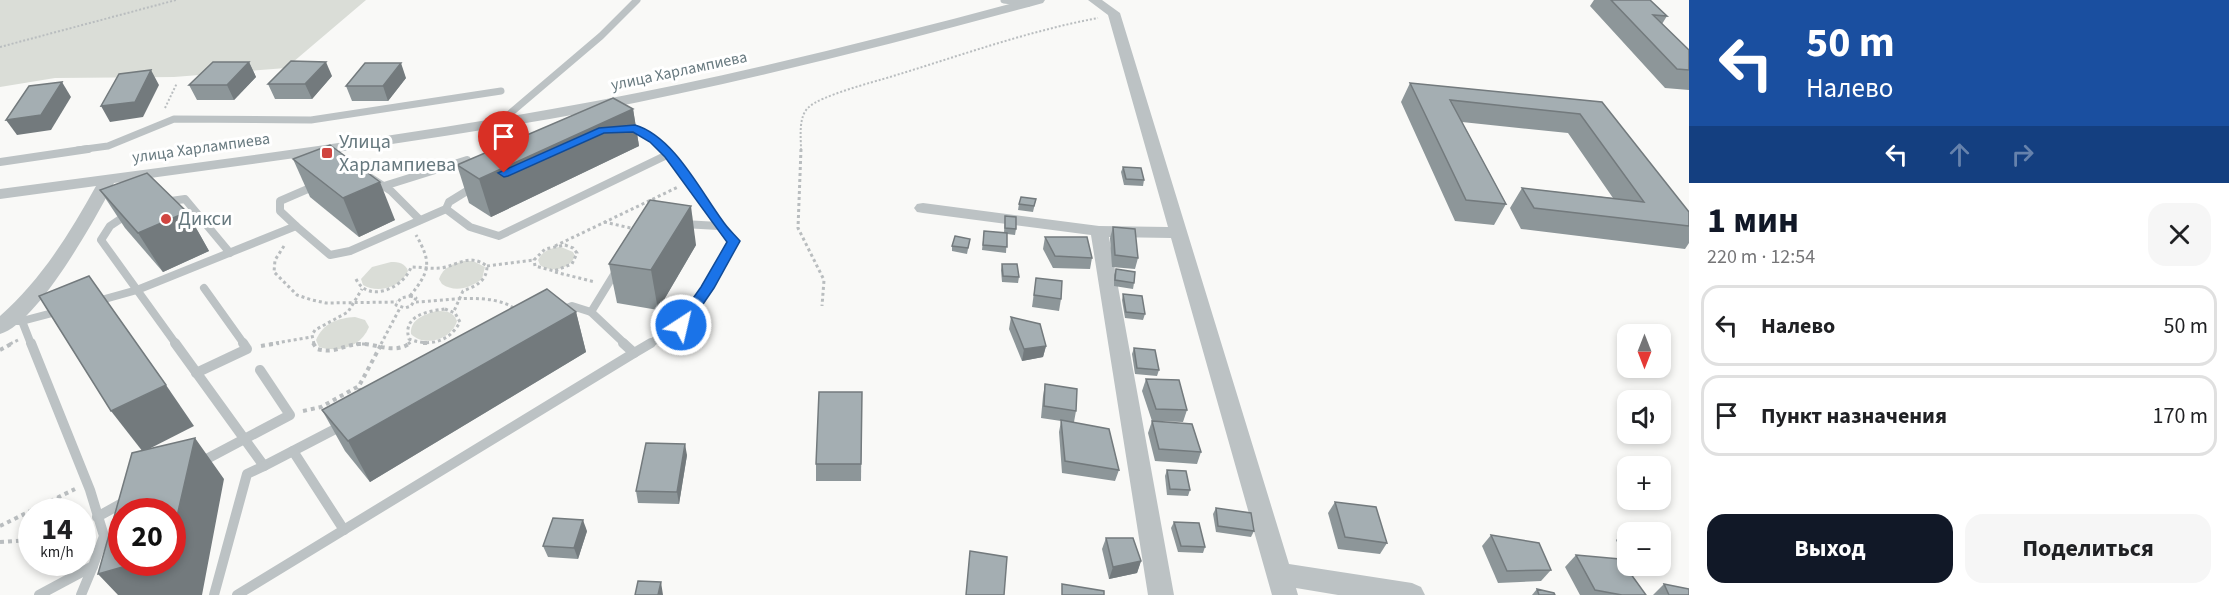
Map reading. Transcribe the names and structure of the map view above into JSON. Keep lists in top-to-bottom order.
{
  "streets": {
    "street": ["улица Харлампиева"]
  },
  "places": {
    "transit": ["Улица Харлампиева"],
    "other": ["Дикси"]
  },
  "north": "bottom",
  "page": {
    "turn": ["50 m", "Налево"],
    "heading": ["1 мин", "220 m · 12:54"],
    "list": [
      {
        "name": "Налево",
        "value": "50 m"
      },
      {
        "name": "Пункт назначения",
        "value": "170 m"
      }
    ],
    "map_buttons": ["+", "−"],
    "speed": "14 km/h",
    "limit": "20",
    "buttons": ["Выход", "Поделиться"]
  }
}
